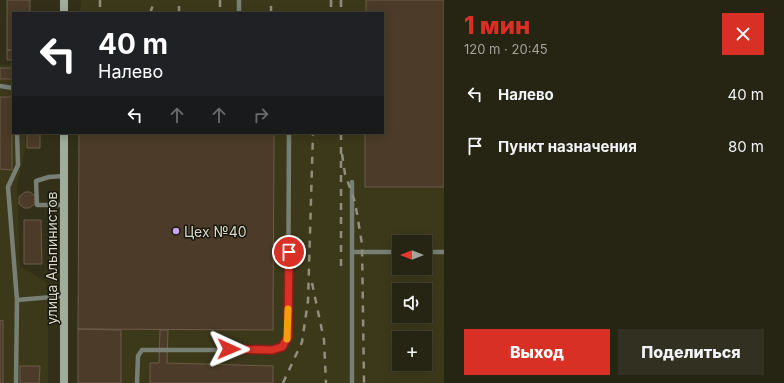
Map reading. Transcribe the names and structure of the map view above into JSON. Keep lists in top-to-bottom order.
{
  "streets": {
    "main road": ["улица Альпинистов"]
  },
  "places": ["Цех №40"],
  "north": "left",
  "page": {
    "heading": ["1 мин", "120 m · 20:45"],
    "turn": ["40 m", "Налево"],
    "list": [
      {
        "name": "Налево",
        "value": "40 m"
      },
      {
        "name": "Пункт назначения",
        "value": "80 m"
      }
    ],
    "map_buttons": "+",
    "buttons": ["Выход", "Поделиться"]
  }
}
